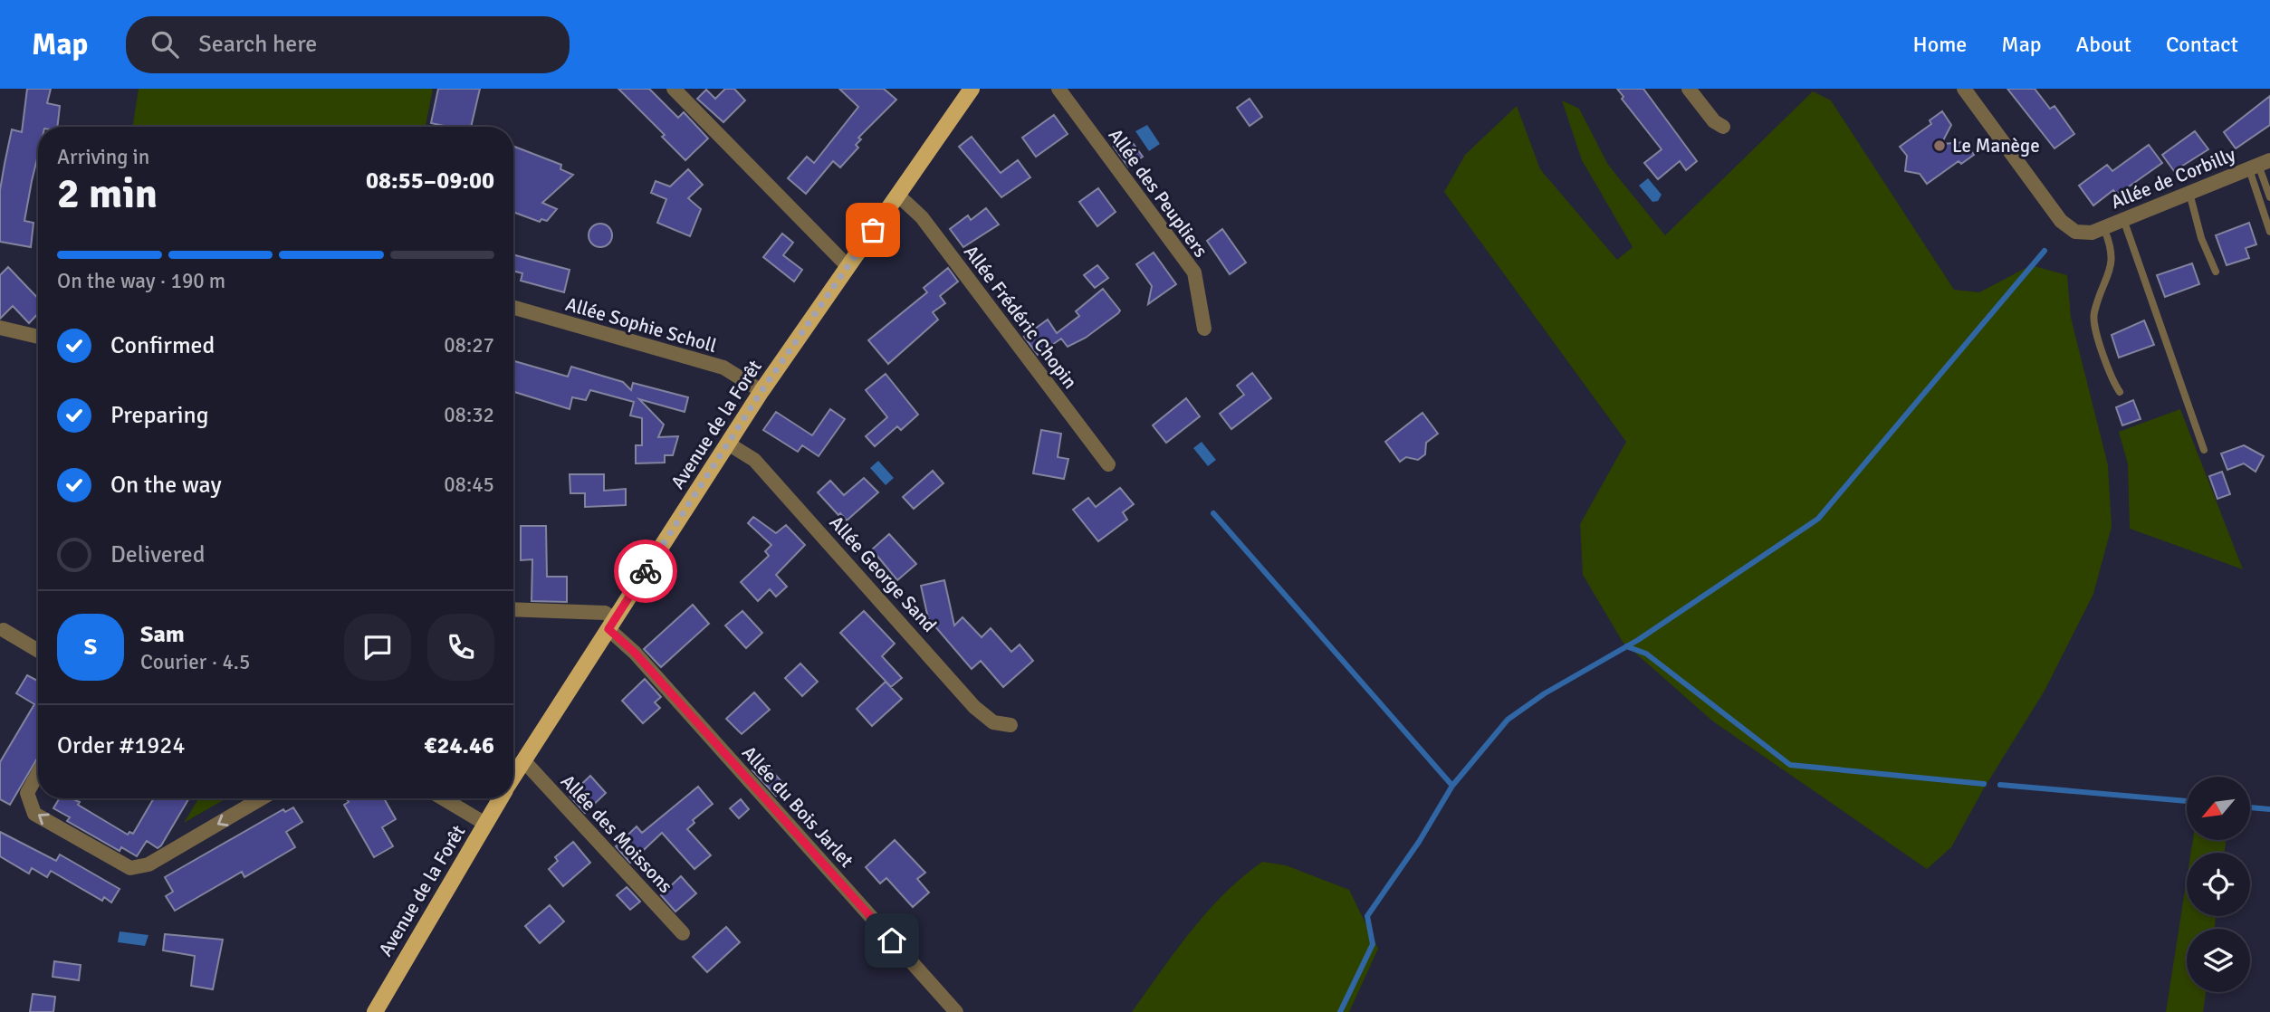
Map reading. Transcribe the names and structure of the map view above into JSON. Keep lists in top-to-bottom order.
{
  "streets": {
    "main road": ["Avenue de la Forêt"],
    "street": [
      "Allée de Corbilly",
      "Allée des Peupliers",
      "Allée Frédéric Chopin",
      "Allée Sophie Scholl",
      "Allée George Sand",
      "Allée du Bois Jarlet",
      "Allée des Moissons"
    ]
  },
  "crossings": [
    ["Allée Frédéric Chopin", "Avenue de la Forêt"],
    ["Allée Sophie Scholl", "Avenue de la Forêt"],
    ["Avenue de la Forêt", "Allée George Sand"],
    ["Avenue de la Forêt", "Allée du Bois Jarlet"],
    ["Avenue de la Forêt", "Allée des Moissons"]
  ],
  "places": ["Le Manège"],
  "north": "bottom left",
  "page": {
    "header": "Map",
    "search": "Search here",
    "nav": [
      "Home",
      "Map",
      "About",
      "Contact"
    ],
    "heading": ["2 min", "Arriving in", "08:55–09:00"],
    "panel": [
      "Sam",
      "Courier · 4.5",
      "Order #1924",
      "€24.46"
    ],
    "bar": "On the way · 190 m",
    "list": [
      ["Confirmed", "08:27"],
      ["Preparing", "08:32"],
      ["On the way", "08:45"],
      "Delivered"
    ],
    "round": "S"
  }
}
